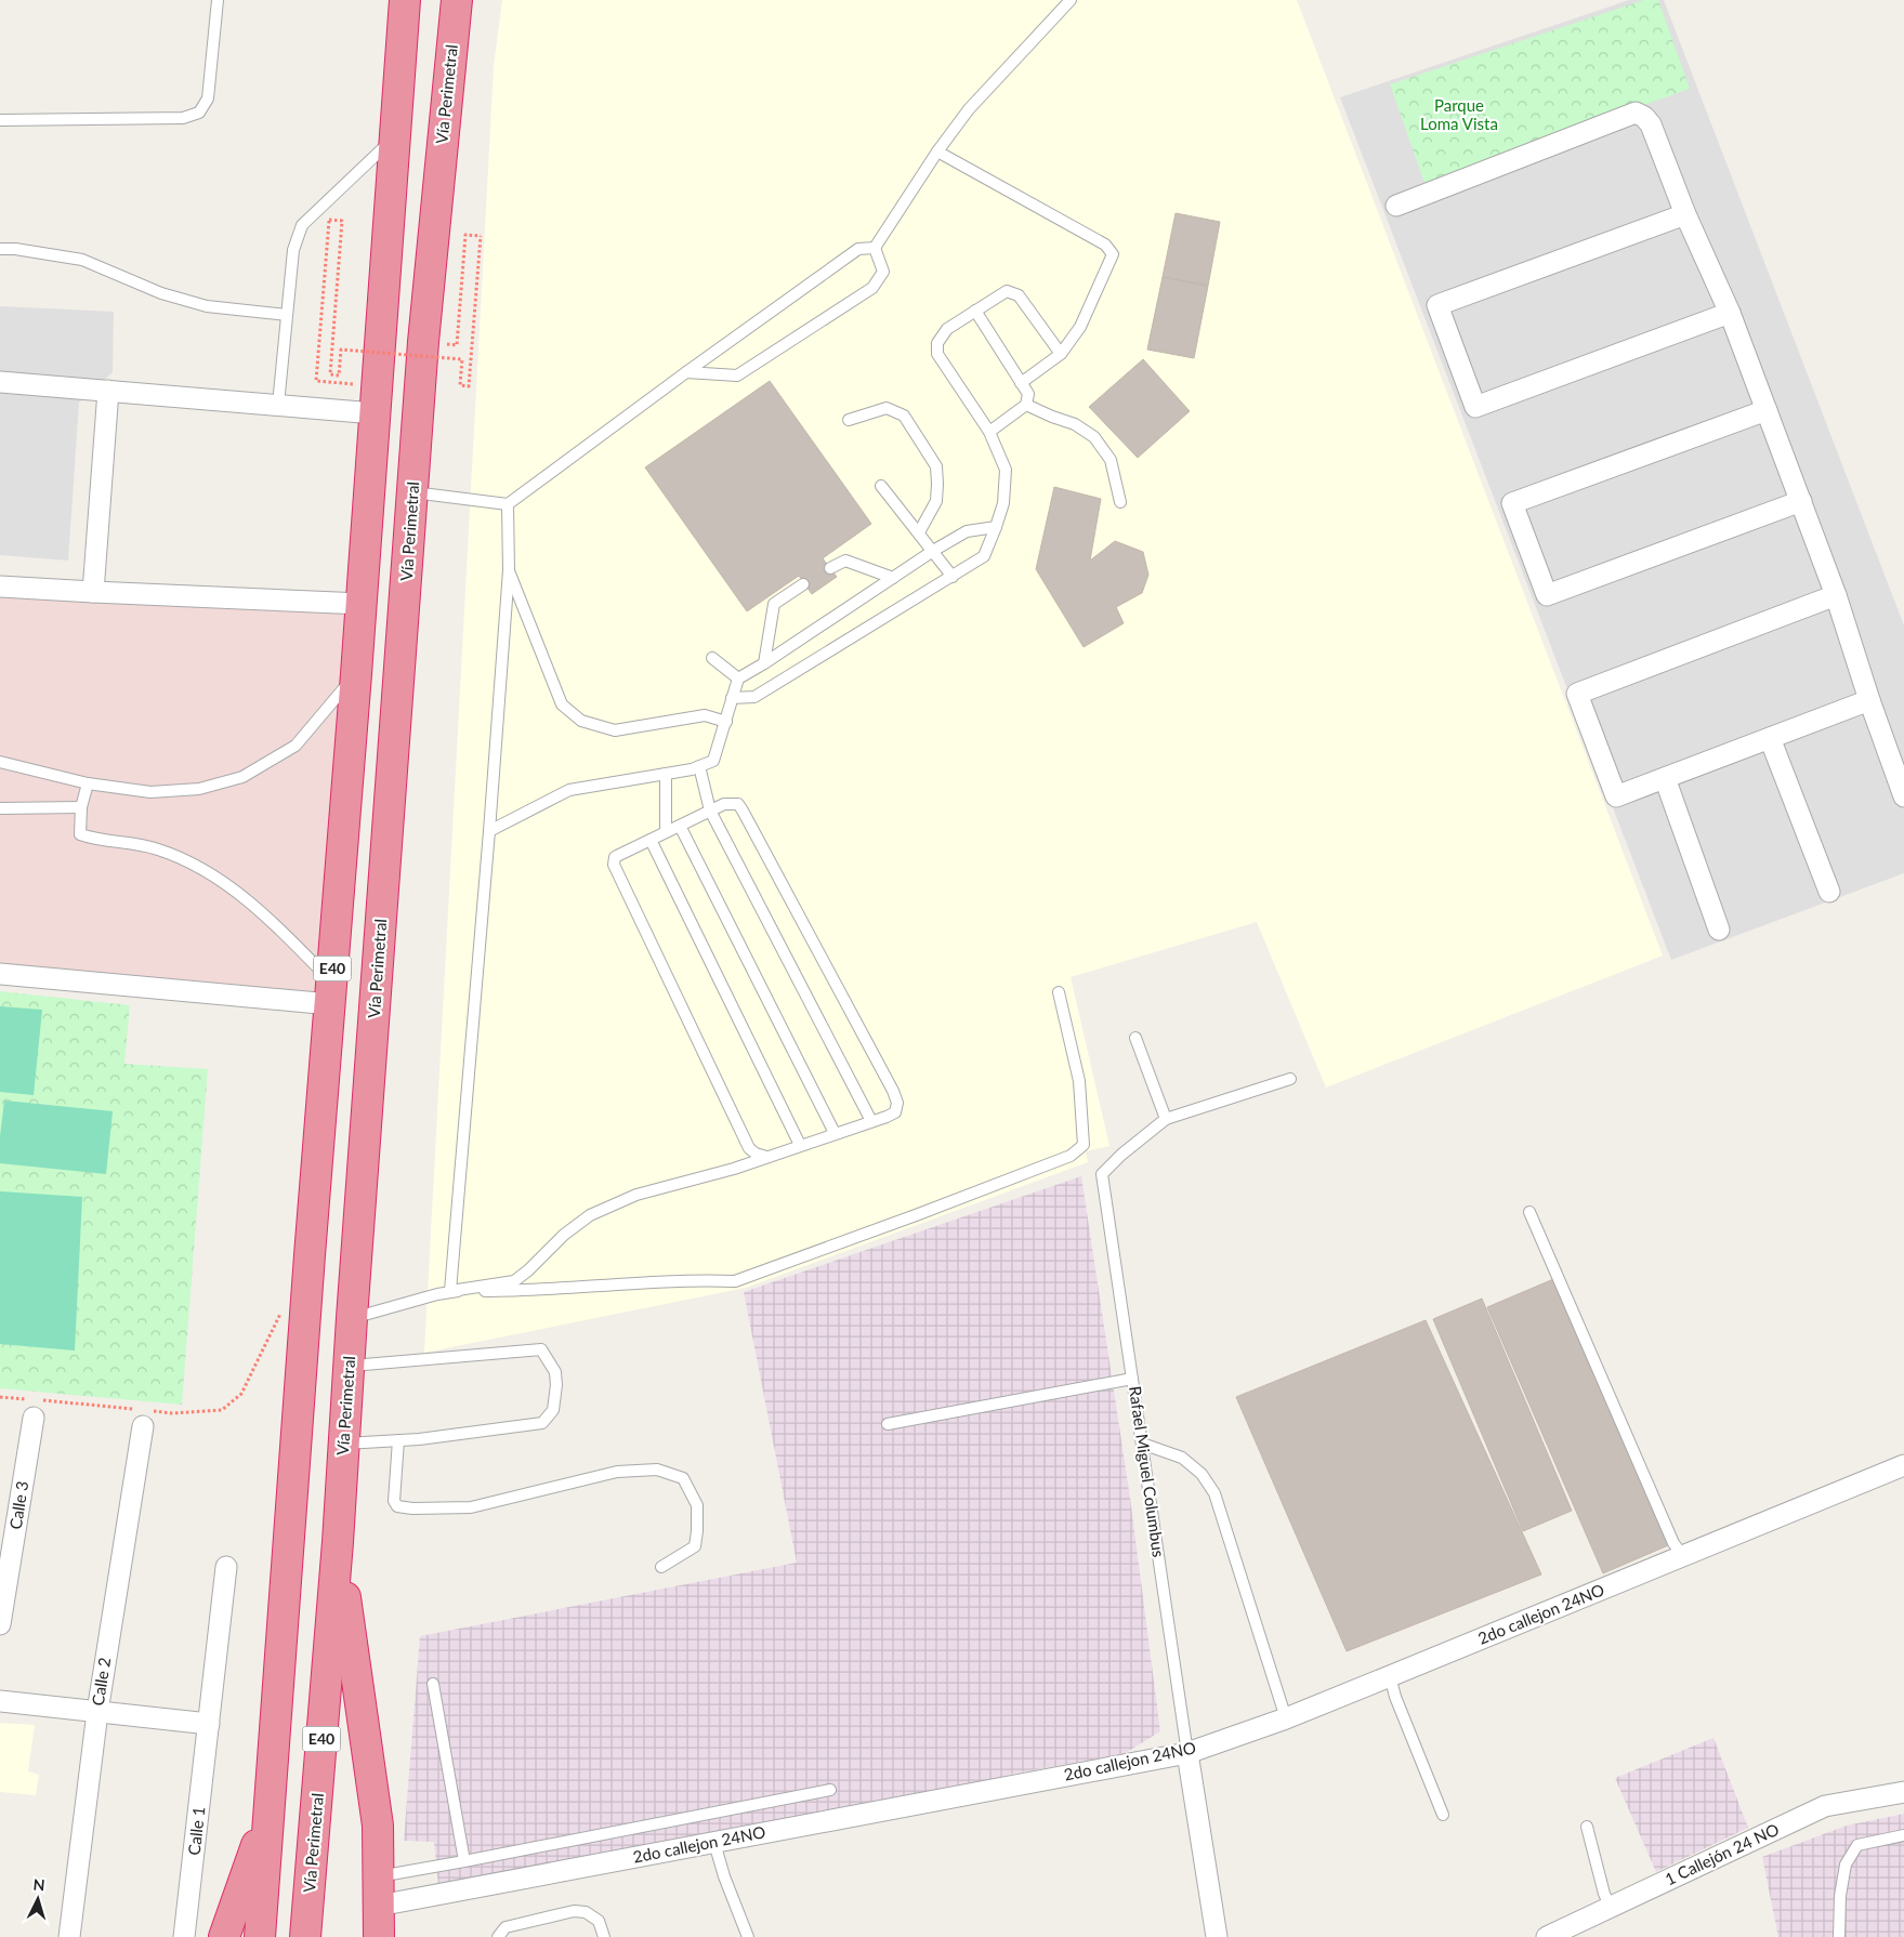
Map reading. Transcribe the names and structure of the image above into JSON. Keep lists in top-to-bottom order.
{
  "streets": {
    "highway": ["Vía Perimetral", "E40"],
    "street": [
      "Rafael Miguel Columbus",
      "Calle 3",
      "2do callejon 24NO",
      "Calle 2",
      "Calle 1",
      "1 Callejón 24 NO"
    ]
  },
  "crossings": [
    ["Rafael Miguel Columbus", "2do callejon 24NO"]
  ],
  "parks": ["Parque Loma Vista"],
  "north": "top"
}
